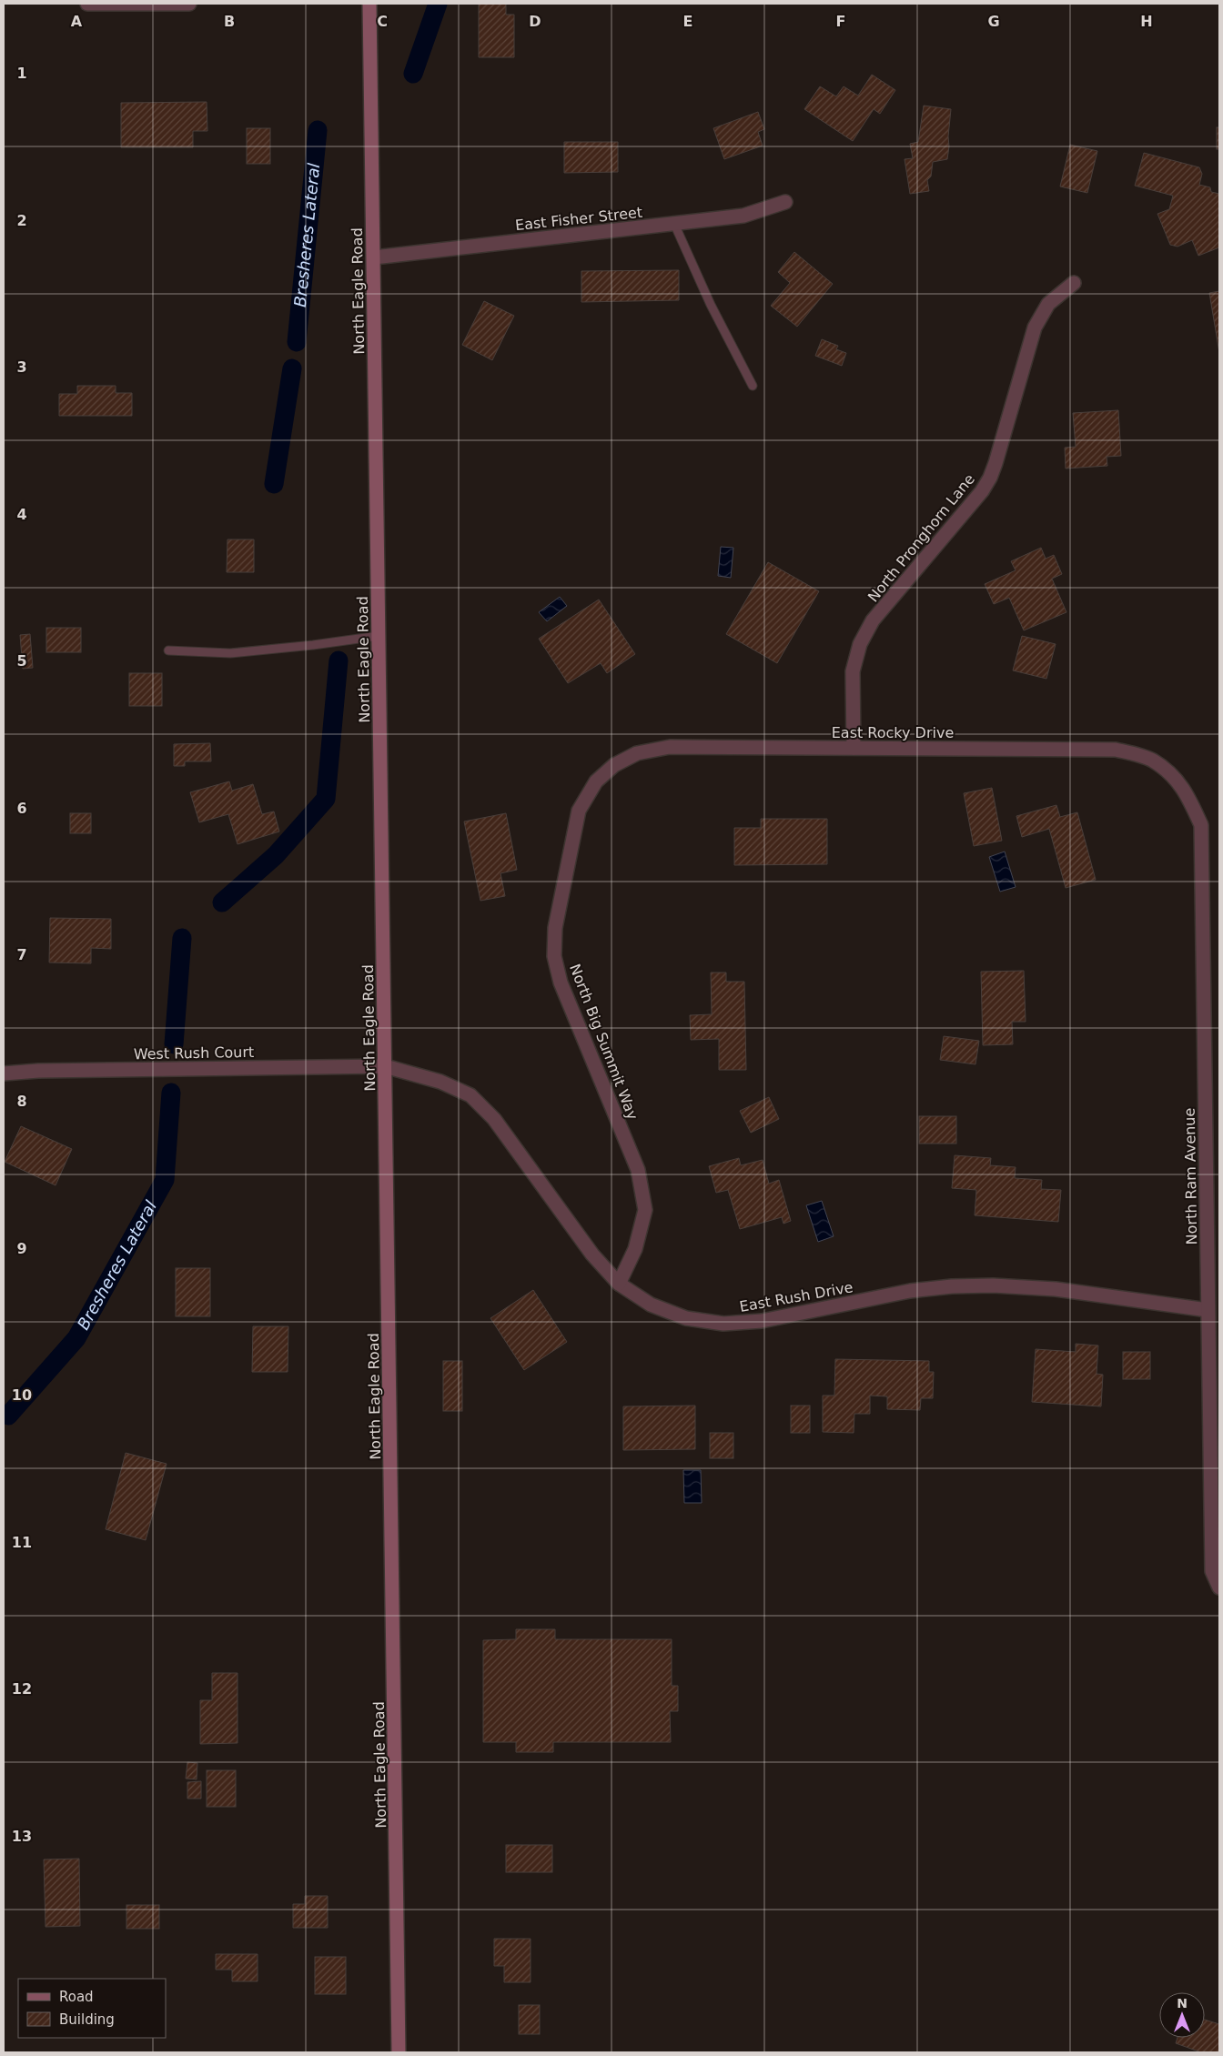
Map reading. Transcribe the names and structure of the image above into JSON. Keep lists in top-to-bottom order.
{
  "streets": {
    "main road": ["North Eagle Road"],
    "street": [
      "East Fisher Street",
      "North Pronghorn Lane",
      "East Rocky Drive",
      "North Big Summit Way",
      "West Rush Court",
      "North Ram Avenue",
      "East Rush Drive"
    ]
  },
  "crossings": [
    ["East Fisher Street", "North Eagle Road"],
    ["North Eagle Road", "West Rush Court"],
    ["North Eagle Road", "East Rush Drive"],
    ["North Pronghorn Lane", "East Rocky Drive"],
    ["East Rocky Drive", "North Big Summit Way"],
    ["East Rocky Drive", "North Ram Avenue"],
    ["North Big Summit Way", "East Rush Drive"],
    ["West Rush Court", "East Rush Drive"],
    ["North Ram Avenue", "East Rush Drive"]
  ],
  "water": ["Bresheres Lateral"],
  "legend": ["Road", "Building"],
  "north": "top",
  "grid": {
    "columns": [
      "A",
      "B",
      "C",
      "D",
      "E",
      "F",
      "G",
      "H"
    ],
    "rows": [
      "1",
      "2",
      "3",
      "4",
      "5",
      "6",
      "7",
      "8",
      "9",
      "10",
      "11",
      "12",
      "13"
    ]
  }
}
